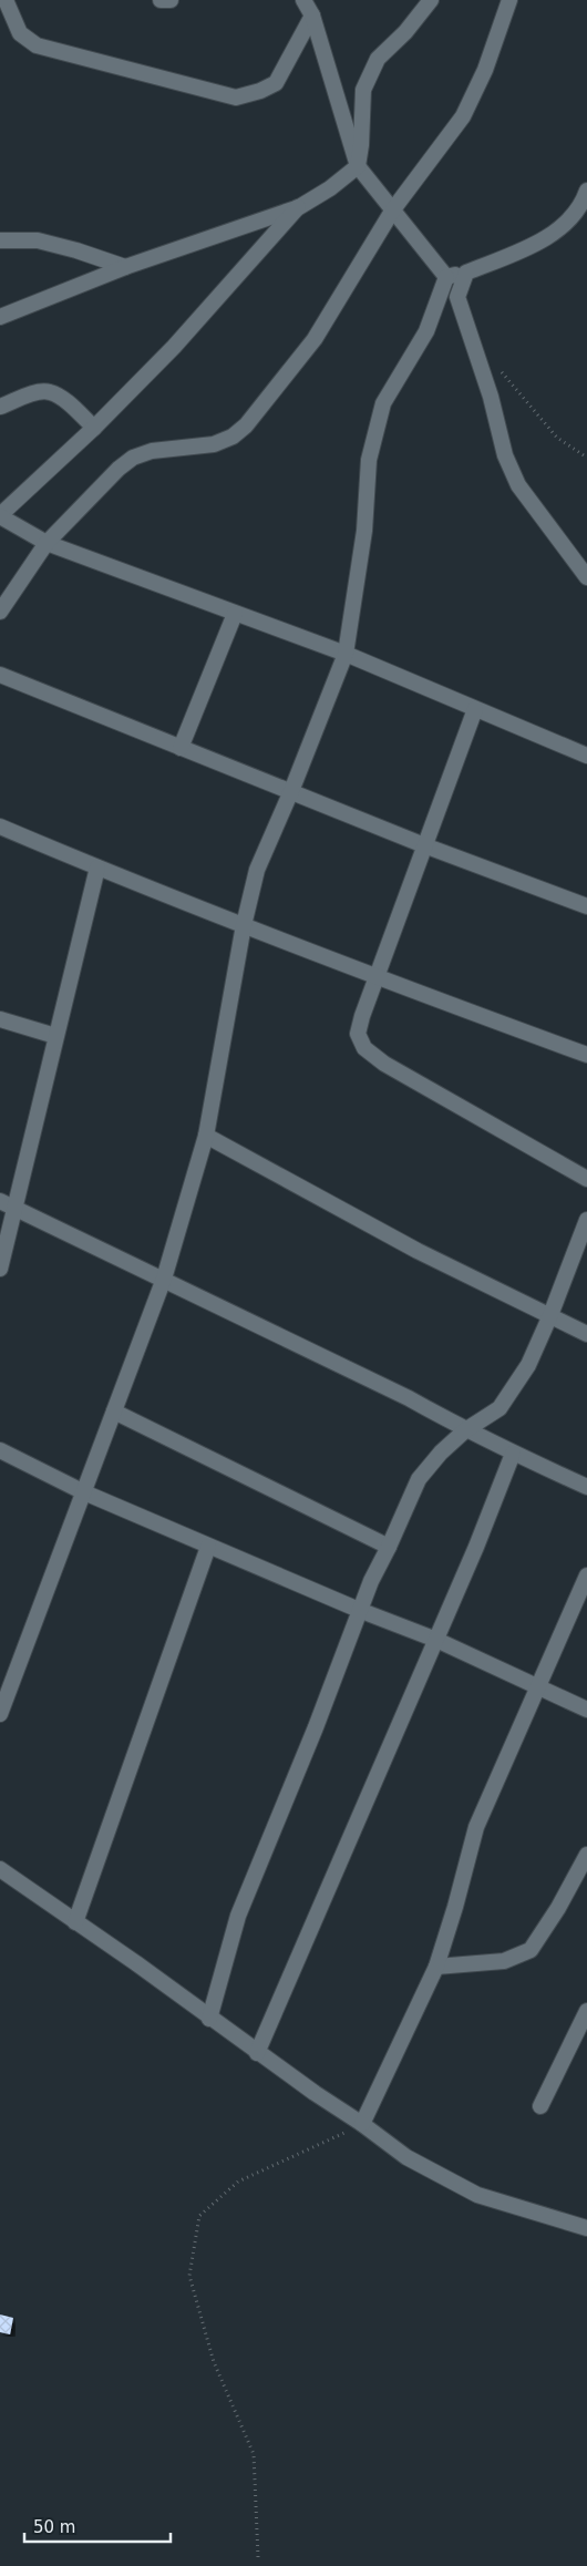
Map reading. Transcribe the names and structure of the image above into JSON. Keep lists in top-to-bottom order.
{
  "scale_bar": "50 m"
}
